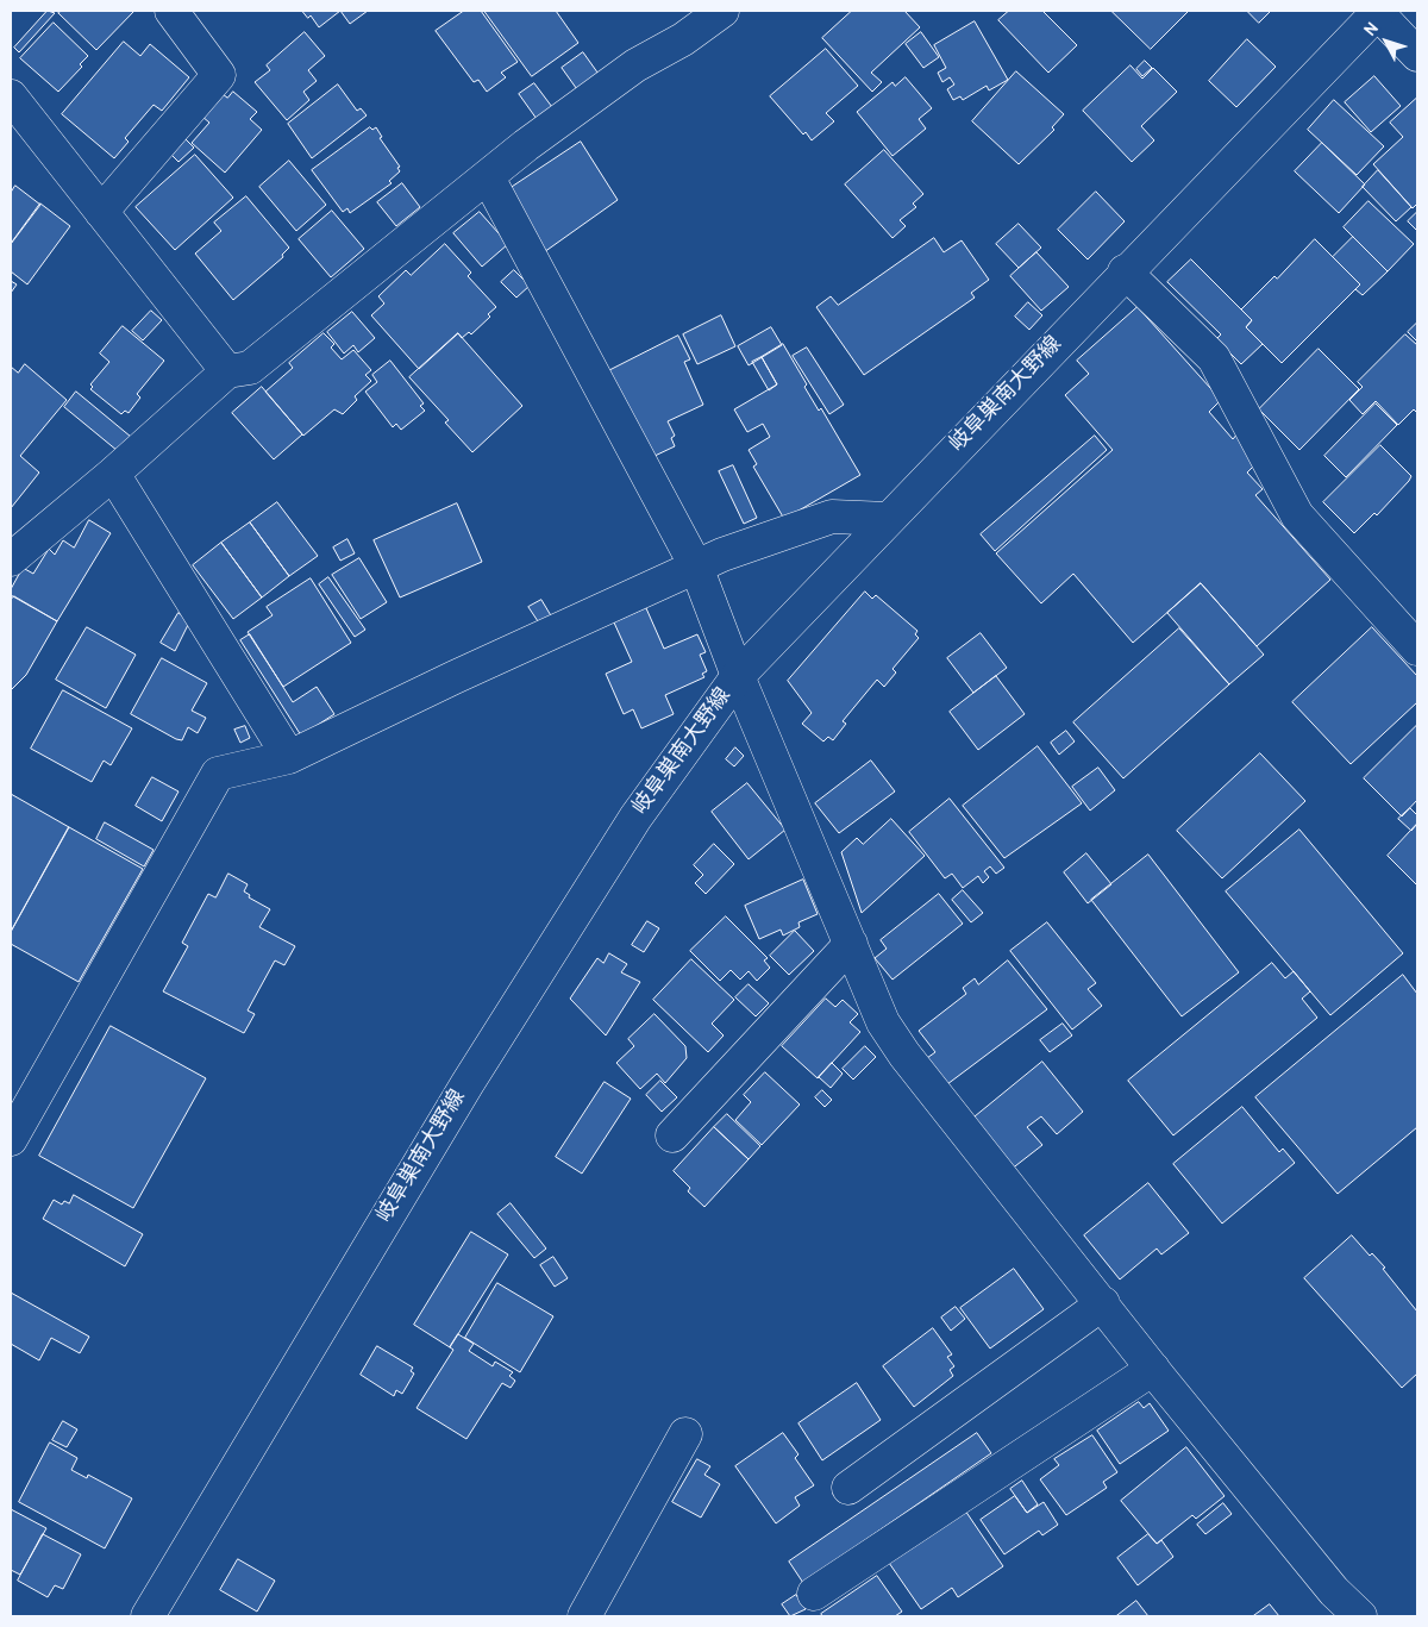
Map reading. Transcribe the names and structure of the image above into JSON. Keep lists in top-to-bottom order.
{
  "streets": {
    "street": ["岐阜巣南大野線"]
  },
  "north": "top left"
}
